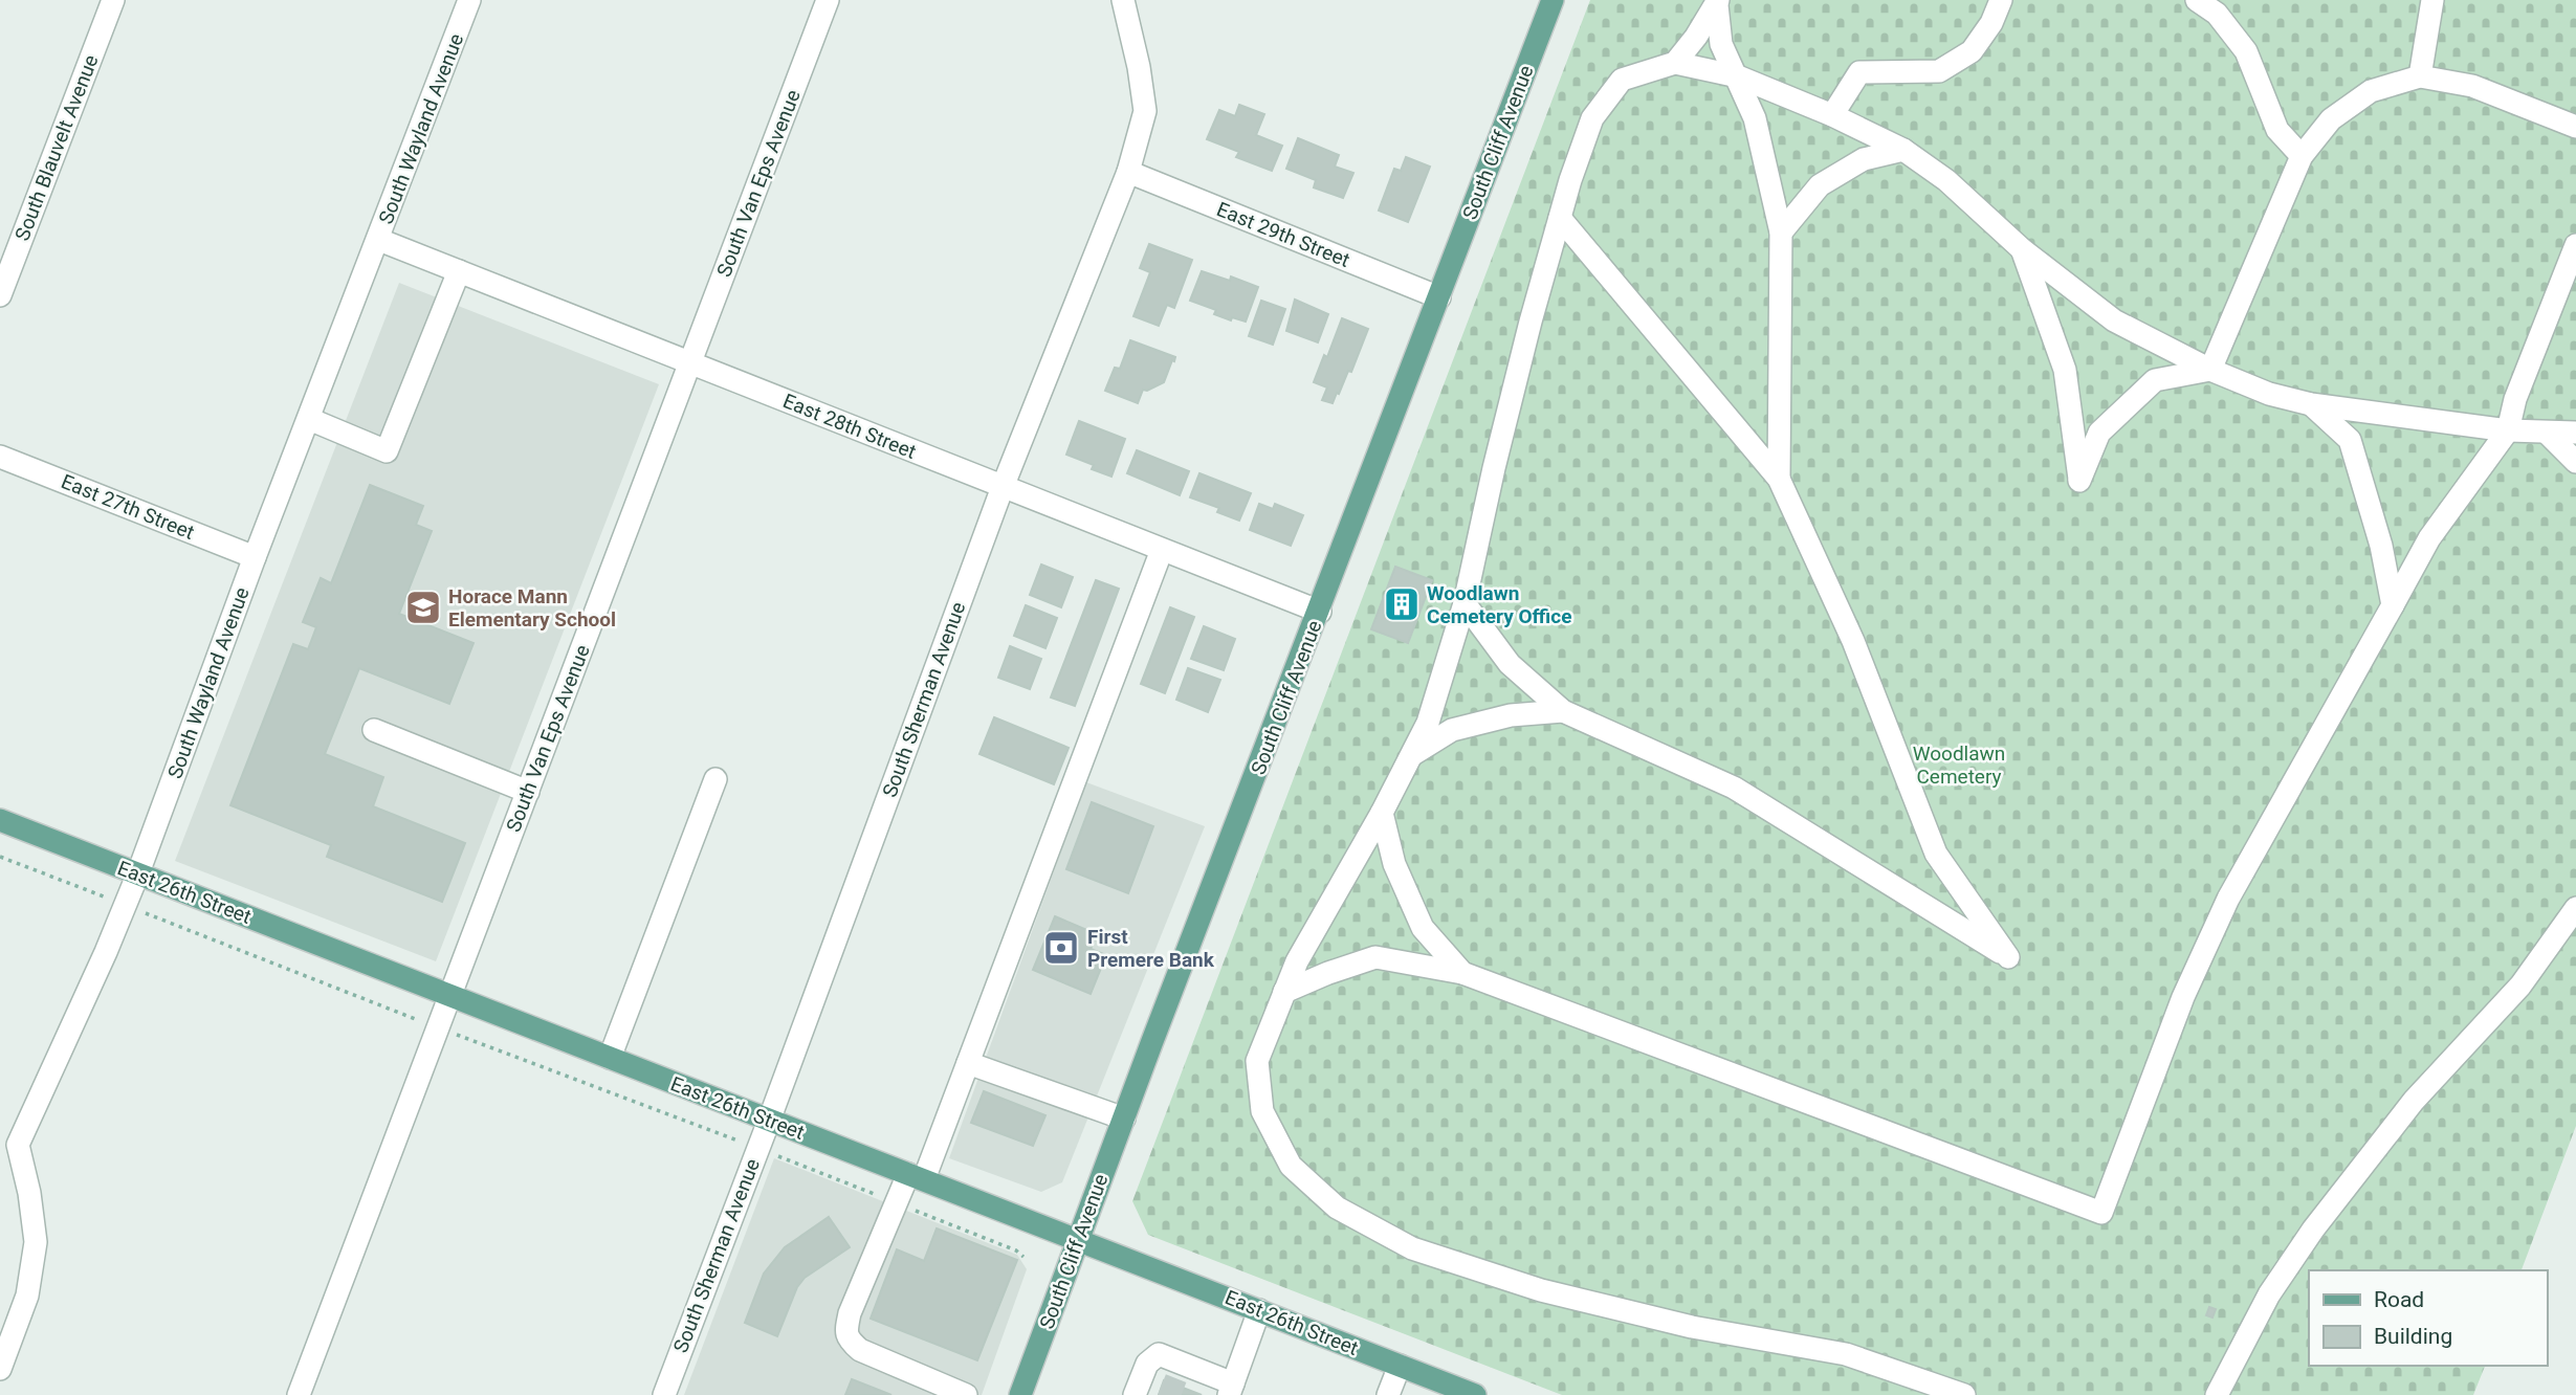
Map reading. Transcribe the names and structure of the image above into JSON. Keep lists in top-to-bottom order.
{
  "streets": {
    "main road": ["South Cliff Avenue", "East 26th Street"],
    "street": [
      "South Wayland Avenue",
      "South Blauvelt Avenue",
      "South Van Eps Avenue",
      "East 29th Street",
      "East 28th Street",
      "East 27th Street",
      "South Sherman Avenue"
    ]
  },
  "crossings": [
    ["South Wayland Avenue", "East 28th Street"],
    ["South Wayland Avenue", "East 27th Street"],
    ["South Wayland Avenue", "East 26th Street"],
    ["South Cliff Avenue", "East 29th Street"],
    ["South Cliff Avenue", "East 28th Street"],
    ["South Cliff Avenue", "East 26th Street"],
    ["South Van Eps Avenue", "East 28th Street"],
    ["South Van Eps Avenue", "East 26th Street"],
    ["East 29th Street", "South Sherman Avenue"],
    ["East 28th Street", "South Sherman Avenue"],
    ["South Sherman Avenue", "East 26th Street"]
  ],
  "parks": ["Woodlawn Cemetery"],
  "places": {
    "building": ["Woodlawn Cemetery Office"],
    "school or university": ["Horace Mann Elementary School"],
    "bank": ["First Premere Bank"]
  },
  "legend": ["Road", "Building"]
}
